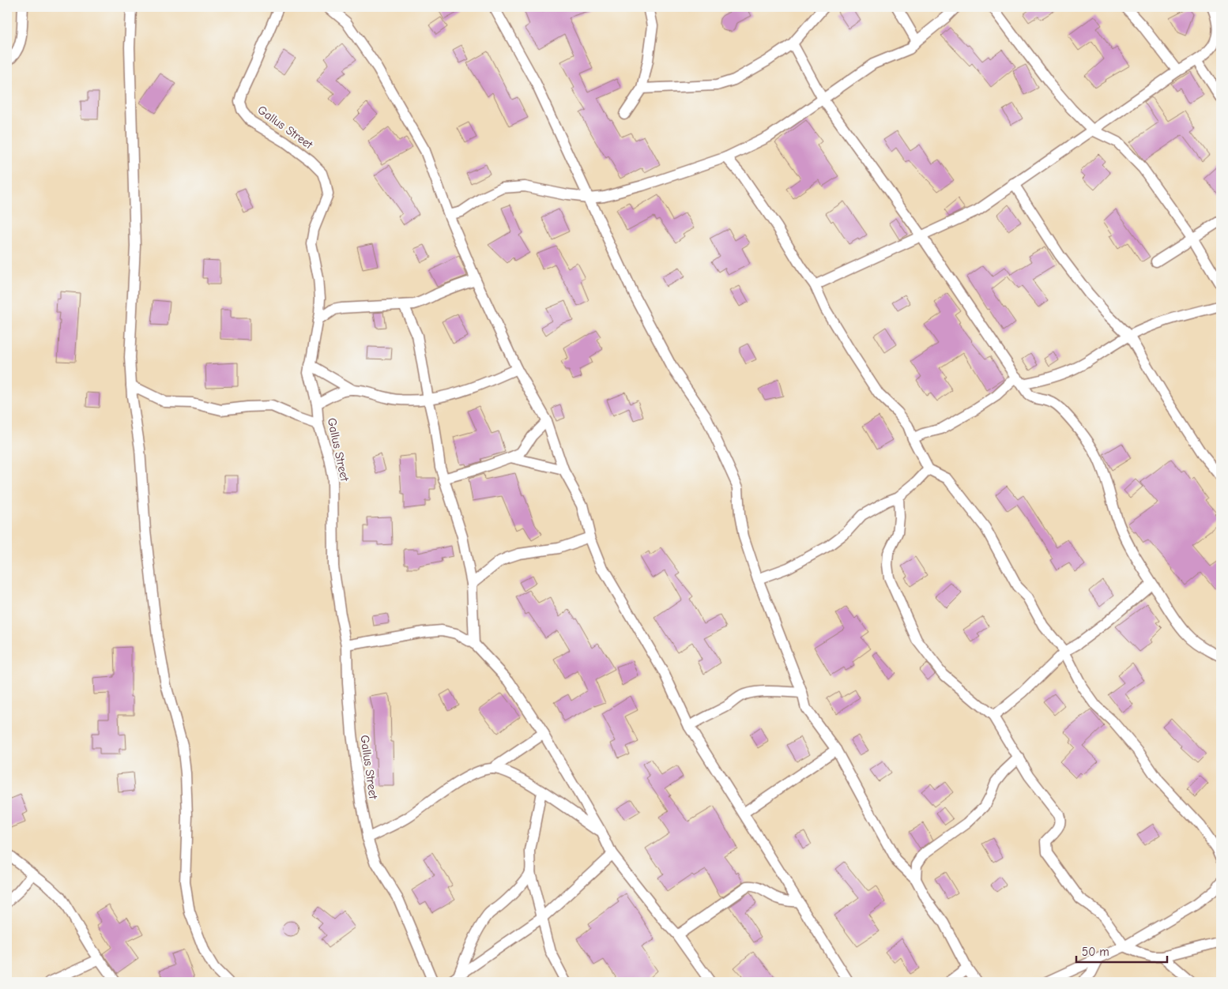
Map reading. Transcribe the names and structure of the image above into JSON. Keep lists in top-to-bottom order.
{
  "streets": {
    "street": ["Gallus Street"]
  },
  "scale_bar": "50 m"
}
